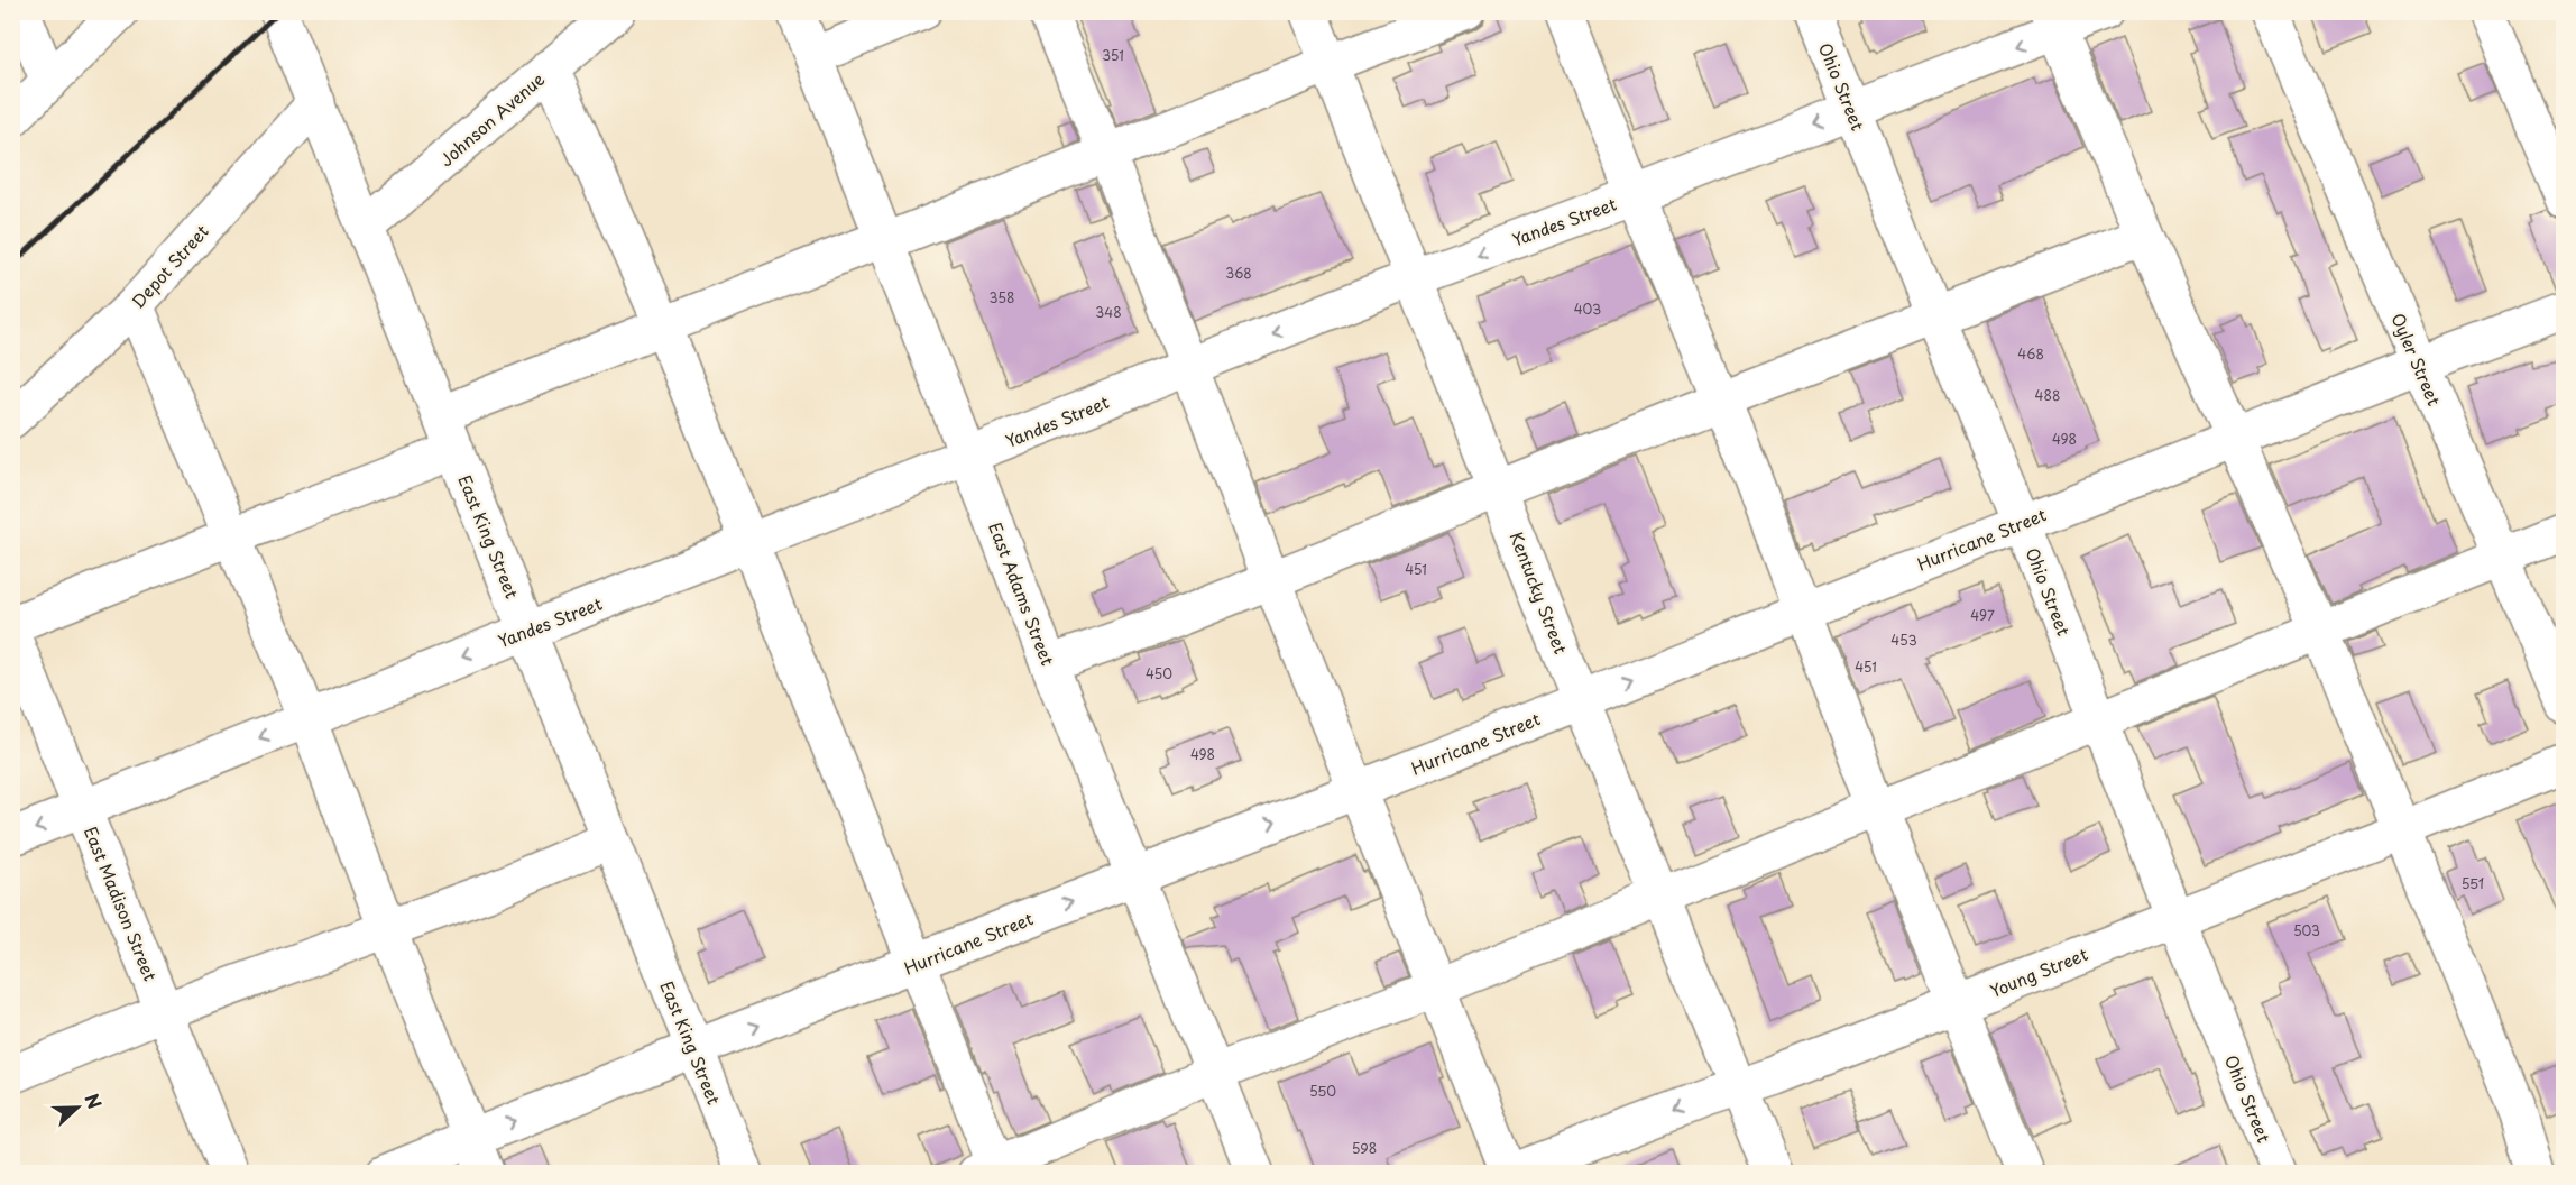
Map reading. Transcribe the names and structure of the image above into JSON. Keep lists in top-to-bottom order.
{
  "streets": {
    "street": [
      "Ohio Street",
      "Johnson Avenue",
      "Yandes Street",
      "Depot Street",
      "Oyler Street",
      "East King Street",
      "Hurricane Street",
      "Kentucky Street",
      "East Adams Street",
      "East Madison Street",
      "Young Street"
    ]
  },
  "crossings": [
    ["Ohio Street", "Yandes Street"],
    ["Ohio Street", "Hurricane Street"],
    ["Ohio Street", "Young Street"],
    ["Johnson Avenue", "East King Street"],
    ["Yandes Street", "East King Street"],
    ["Yandes Street", "Kentucky Street"],
    ["Yandes Street", "East Adams Street"],
    ["Yandes Street", "East Madison Street"],
    ["Depot Street", "East King Street"],
    ["Oyler Street", "Hurricane Street"],
    ["East King Street", "Hurricane Street"],
    ["Hurricane Street", "Kentucky Street"],
    ["Hurricane Street", "East Adams Street"],
    ["Kentucky Street", "Young Street"]
  ],
  "house_numbers": [
    "351",
    "368",
    "358",
    "403",
    "348",
    "468",
    "488",
    "498",
    "451",
    "497",
    "453",
    "451",
    "450",
    "498",
    "551",
    "503",
    "550",
    "598"
  ],
  "north": "right"
}
